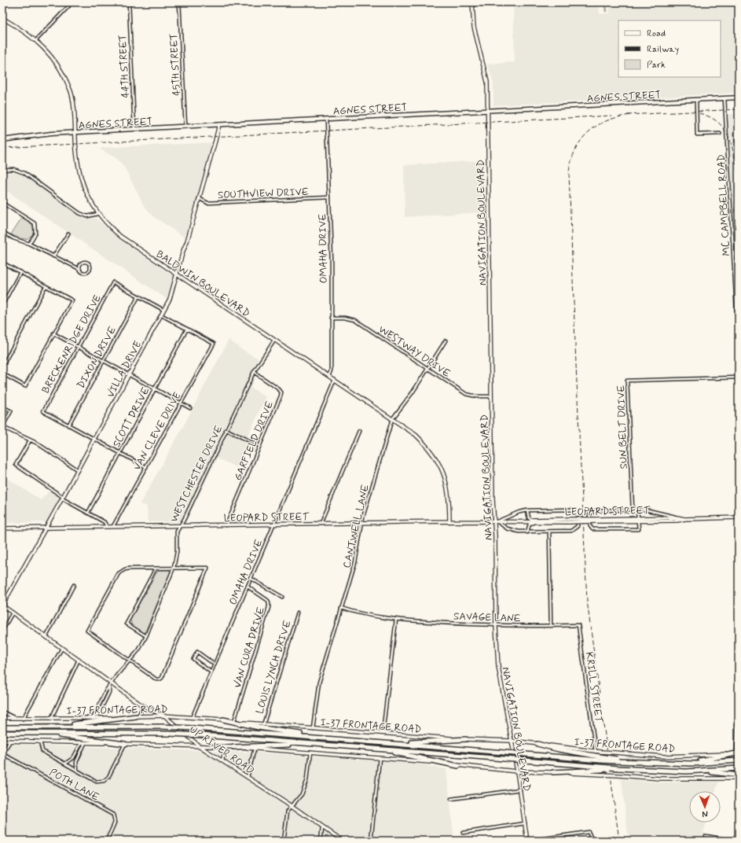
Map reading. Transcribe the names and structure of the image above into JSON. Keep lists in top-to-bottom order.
{
  "streets": {
    "main road": [
      "AGNES STREET",
      "NAVIGATION BOULEVARD",
      "BALDWIN BOULEVARD",
      "VILLA DRIVE",
      "LEOPARD STREET",
      "I-37 FRONTAGE ROAD",
      "UP RIVER ROAD"
    ],
    "street": [
      "45TH STREET",
      "44TH STREET",
      "SOUTHVIEW DRIVE",
      "MC CAMPBELL ROAD",
      "OMAHA DRIVE",
      "BRECKENRIDGE DRIVE",
      "WESTWAY DRIVE",
      "DIXON DRIVE",
      "SCOTT DRIVE",
      "SUN BELT DRIVE",
      "VAN CLEVE DRIVE",
      "GARFIELD DRIVE",
      "WESTCHESTER DRIVE",
      "CANTWELL LANE",
      "SAVAGE LANE",
      "VAN CURA DRIVE",
      "LOUIS LYNCH DRIVE",
      "KRILL STREET",
      "POTH LANE"
    ]
  },
  "crossings": [
    ["45TH STREET", "AGNES STREET"],
    ["44TH STREET", "AGNES STREET"],
    ["AGNES STREET", "MC CAMPBELL ROAD"],
    ["AGNES STREET", "NAVIGATION BOULEVARD"],
    ["AGNES STREET", "OMAHA DRIVE"],
    ["AGNES STREET", "BALDWIN BOULEVARD"],
    ["AGNES STREET", "VILLA DRIVE"],
    ["SOUTHVIEW DRIVE", "OMAHA DRIVE"],
    ["SOUTHVIEW DRIVE", "VILLA DRIVE"],
    ["NAVIGATION BOULEVARD", "WESTWAY DRIVE"],
    ["NAVIGATION BOULEVARD", "LEOPARD STREET"],
    ["NAVIGATION BOULEVARD", "SAVAGE LANE"],
    ["NAVIGATION BOULEVARD", "I-37 FRONTAGE ROAD"],
    ["OMAHA DRIVE", "BALDWIN BOULEVARD"],
    ["OMAHA DRIVE", "WESTWAY DRIVE"],
    ["OMAHA DRIVE", "LEOPARD STREET"],
    ["OMAHA DRIVE", "VAN CURA DRIVE"],
    ["OMAHA DRIVE", "I-37 FRONTAGE ROAD"],
    ["BALDWIN BOULEVARD", "VILLA DRIVE"],
    ["BALDWIN BOULEVARD", "WESTCHESTER DRIVE"],
    ["BALDWIN BOULEVARD", "LEOPARD STREET"],
    ["BALDWIN BOULEVARD", "CANTWELL LANE"],
    ["BRECKENRIDGE DRIVE", "DIXON DRIVE"],
    ["WESTWAY DRIVE", "CANTWELL LANE"],
    ["VILLA DRIVE", "LEOPARD STREET"],
    ["VILLA DRIVE", "UP RIVER ROAD"],
    ["SCOTT DRIVE", "VAN CLEVE DRIVE"],
    ["VAN CLEVE DRIVE", "LEOPARD STREET"],
    ["GARFIELD DRIVE", "WESTCHESTER DRIVE"],
    ["GARFIELD DRIVE", "LEOPARD STREET"],
    ["WESTCHESTER DRIVE", "LEOPARD STREET"],
    ["WESTCHESTER DRIVE", "UP RIVER ROAD"],
    ["LEOPARD STREET", "CANTWELL LANE"],
    ["CANTWELL LANE", "SAVAGE LANE"],
    ["CANTWELL LANE", "I-37 FRONTAGE ROAD"],
    ["SAVAGE LANE", "KRILL STREET"],
    ["VAN CURA DRIVE", "I-37 FRONTAGE ROAD"],
    ["LOUIS LYNCH DRIVE", "I-37 FRONTAGE ROAD"],
    ["KRILL STREET", "I-37 FRONTAGE ROAD"],
    ["I-37 FRONTAGE ROAD", "UP RIVER ROAD"]
  ],
  "legend": ["Road", "Railway", "Park"],
  "north": "bottom"
}
